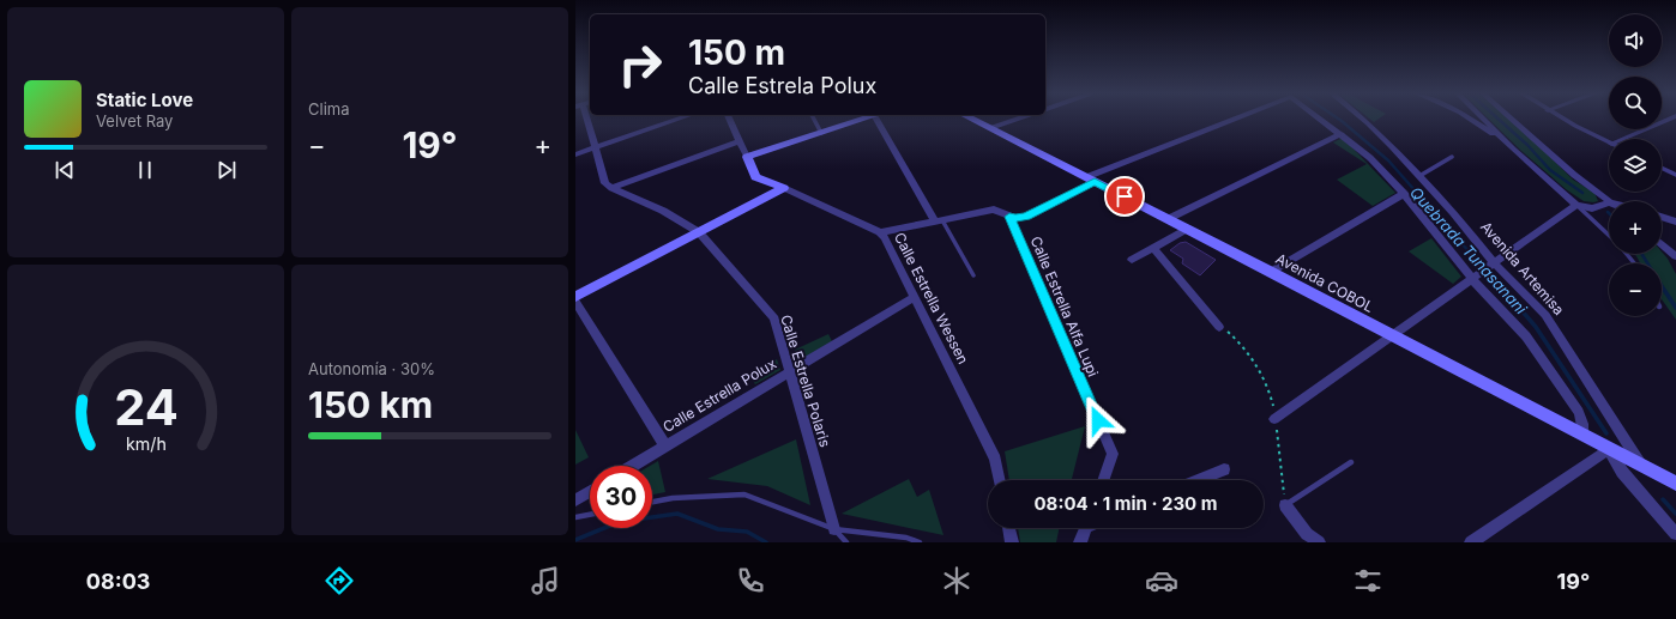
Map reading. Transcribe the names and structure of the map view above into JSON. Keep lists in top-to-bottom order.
{
  "streets": {
    "main road": ["Avenida COBOL", "Calle Estrella Wessen"],
    "street": [
      "Avenida Artemisa",
      "Calle Estrella Alfa Lupi",
      "Calle Estrella Polaris",
      "Calle Estrella Polux"
    ]
  },
  "crossings": [
    ["Avenida Artemisa", "Avenida COBOL"],
    ["Calle Estrella Wessen", "Calle Estrella Polux"],
    ["Calle Estrella Polaris", "Calle Estrella Polux"]
  ],
  "water": ["Quebrada Tunasanani"],
  "page": {
    "tile": [
      "Clima",
      ["Autonomía · 30%", "150 km"]
    ],
    "map_buttons": ["+", "−"],
    "turn": ["150 m", "Calle Estrela Polux"],
    "song": ["Static Love", "Velvet Ray"],
    "heat": ["−", "19°", "+"],
    "limit": "30",
    "trip": "08:04 · 1 min · 230 m",
    "tabs": ["08:03", "19°"],
    "gauge": ["24", "km/h"]
  }
}
